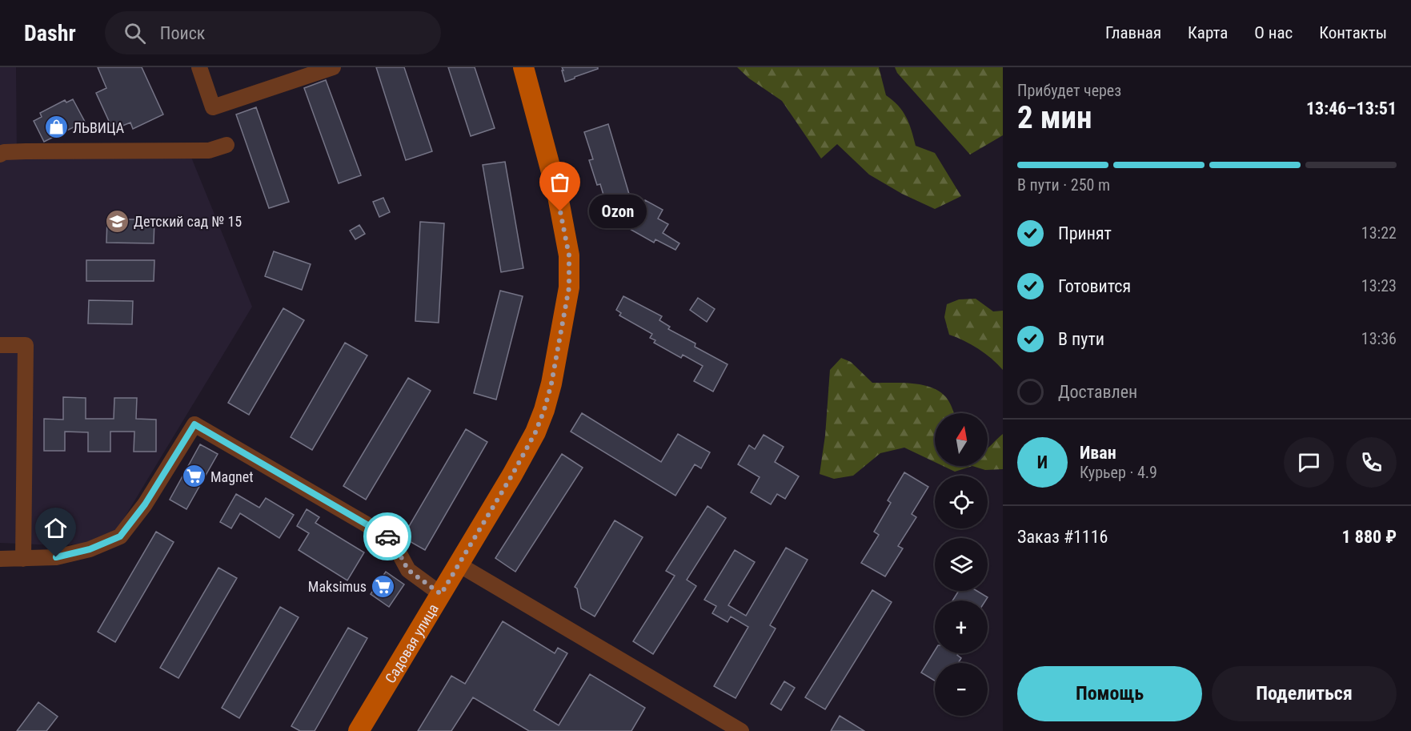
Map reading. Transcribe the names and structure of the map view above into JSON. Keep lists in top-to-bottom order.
{
  "streets": {
    "main road": ["Садовая улица"]
  },
  "places": {
    "shop": ["ЛЬВИЦА"],
    "other": ["Ozon"],
    "school or university": ["Детский сад № 15"],
    "supermarket": ["Magnet", "Maksimus"]
  },
  "north": "top",
  "page": {
    "header": "Dashr",
    "search": "Поиск",
    "nav": [
      "Главная",
      "Карта",
      "О нас",
      "Контакты"
    ],
    "heading": ["2 мин", "Прибудет через", "13:46–13:51"],
    "panel": [
      "Иван",
      "Курьер · 4.9",
      "Заказ #1116",
      "1 880 ₽"
    ],
    "bar": "В пути · 250 m",
    "bubble": "Ozon",
    "list": [
      ["Принят", "13:22"],
      ["Готовится", "13:23"],
      ["В пути", "13:36"],
      "Доставлен"
    ],
    "map_buttons": ["+", "−"],
    "round": "И",
    "buttons": ["Помощь", "Поделиться"]
  }
}
